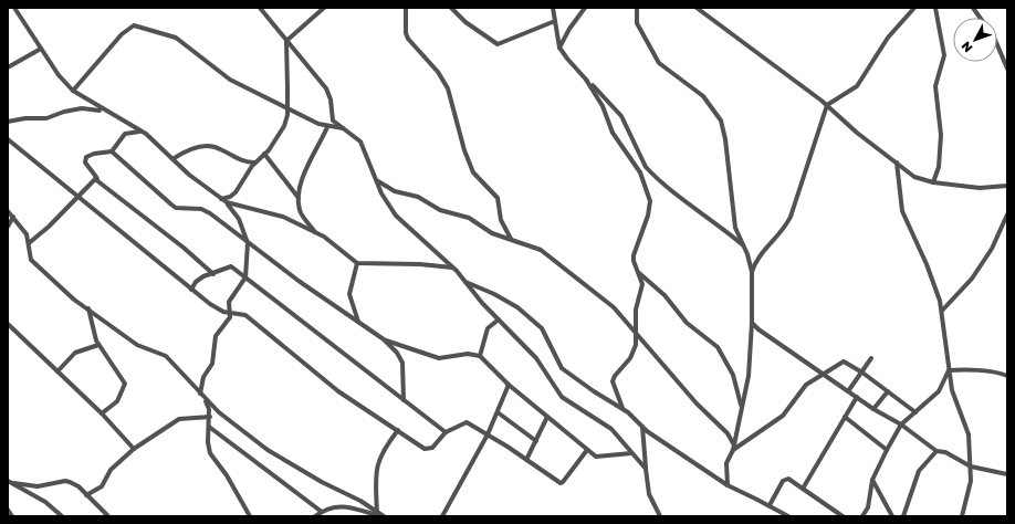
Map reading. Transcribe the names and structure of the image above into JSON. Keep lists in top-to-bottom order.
{
  "north": "bottom left"
}
